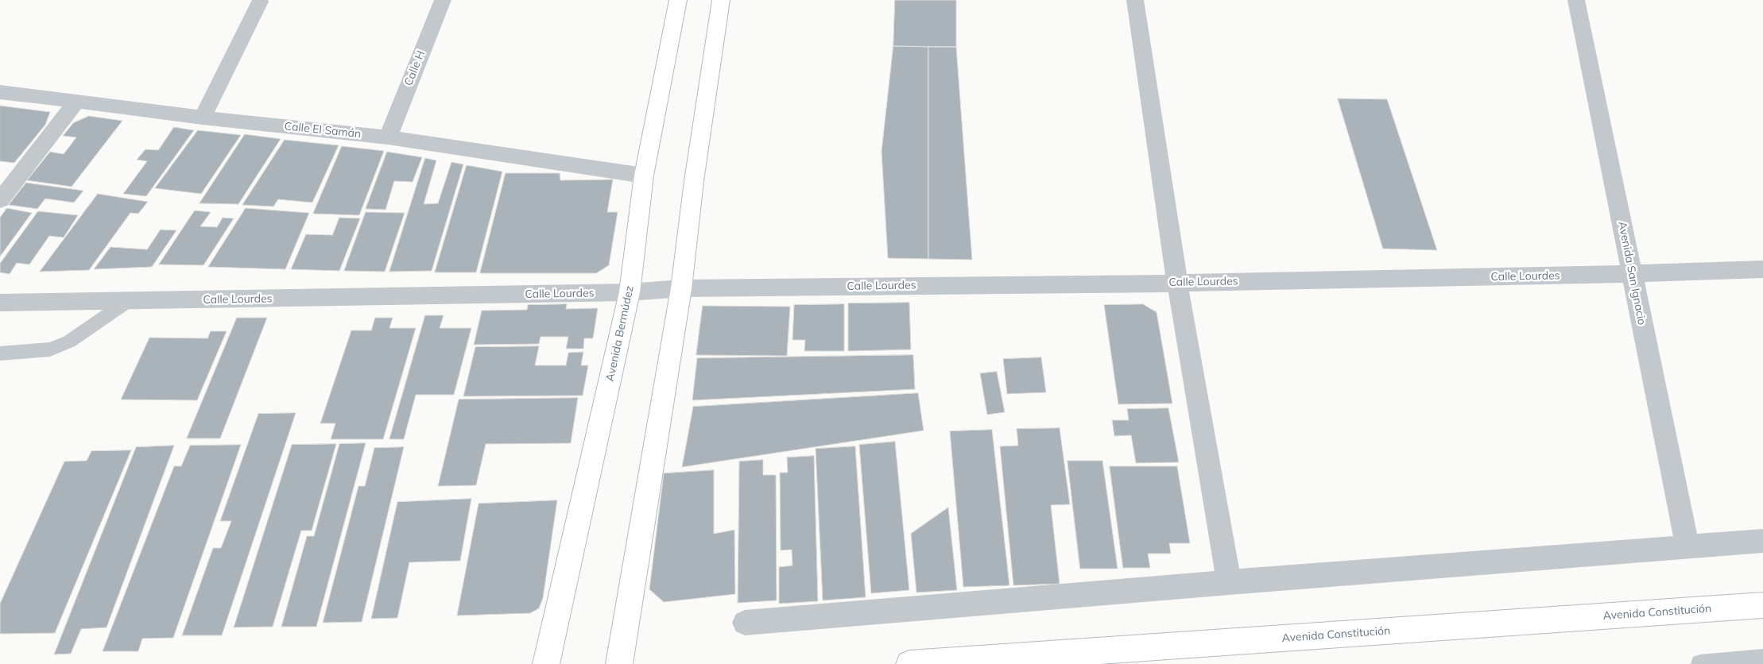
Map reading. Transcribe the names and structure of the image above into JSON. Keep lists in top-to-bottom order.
{
  "streets": {
    "street": [
      "Calle H",
      "Calle El Samán",
      "Avenida San Ignacio",
      "Calle Lourdes",
      "Avenida Bermúdez",
      "Avenida Constitución"
    ]
  },
  "crossings": [
    ["Calle H", "Calle El Samán"],
    ["Calle El Samán", "Avenida Bermúdez"],
    ["Avenida San Ignacio", "Calle Lourdes"],
    ["Calle Lourdes", "Avenida Bermúdez"]
  ]
}
